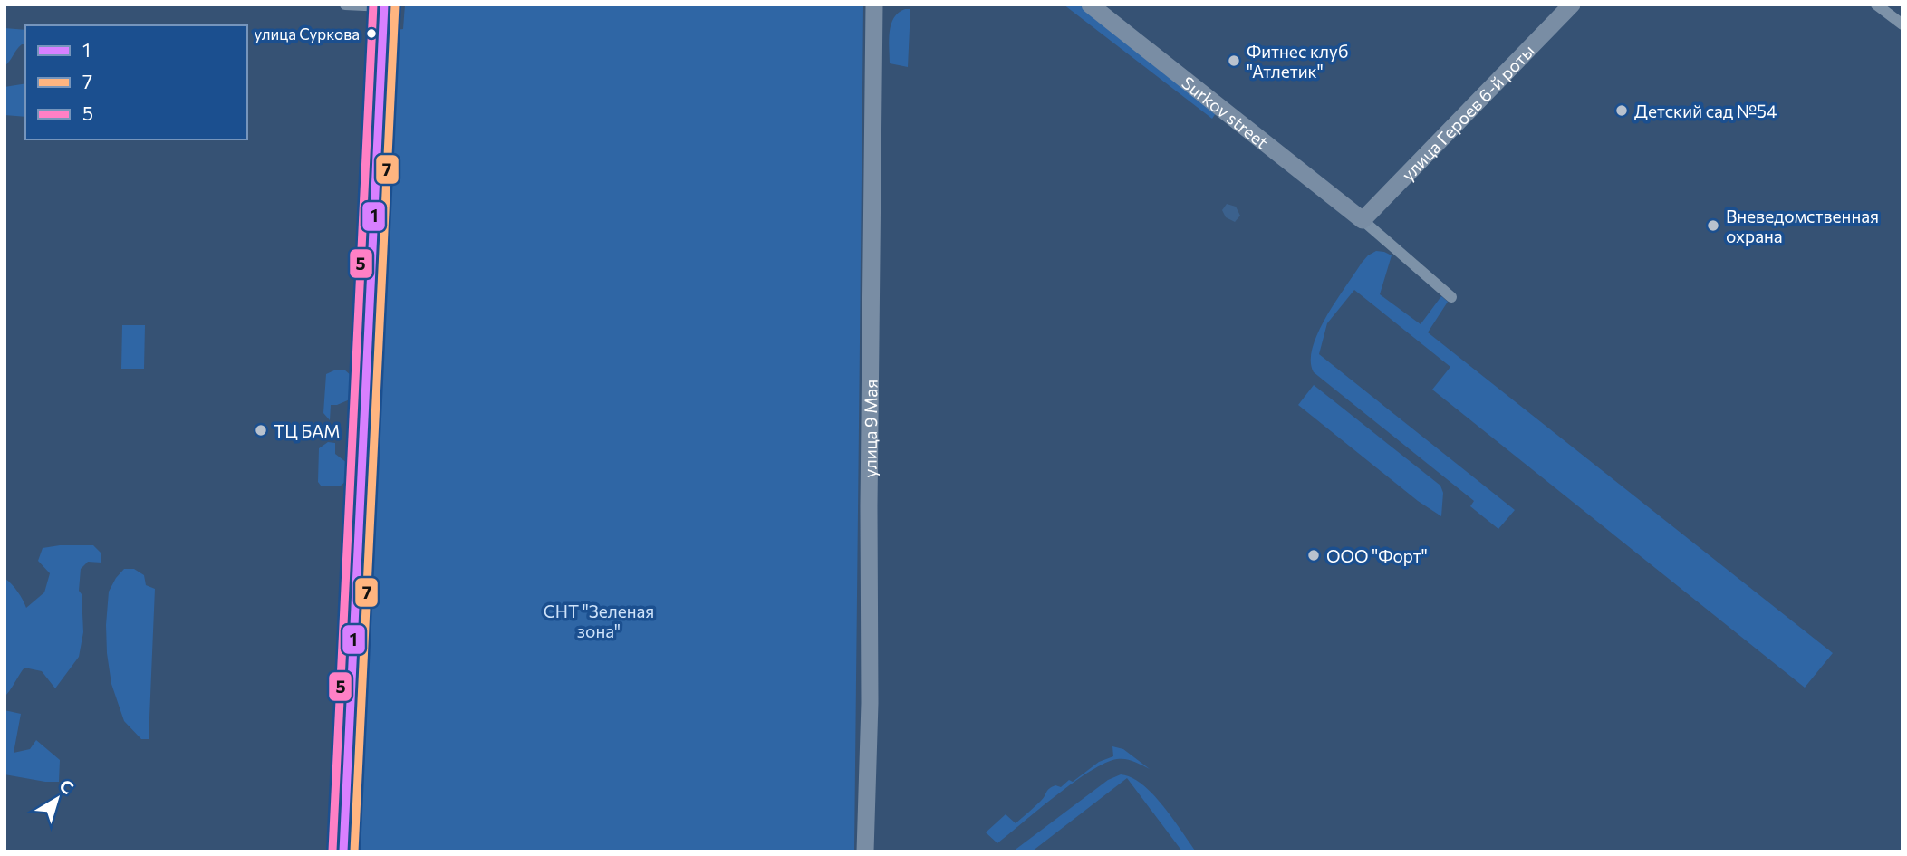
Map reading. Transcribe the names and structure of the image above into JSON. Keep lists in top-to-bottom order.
{
  "streets": {
    "street": ["Surkov street", "улица Героев 6-й роты", "улица 9 Мая"]
  },
  "crossings": [
    ["Surkov street", "улица Героев 6-й роты"]
  ],
  "parks": ["СНТ \"Зеленая зона\""],
  "places": [
    "улица Суркова",
    "Фитнес клуб \"Атлетик\"",
    "Детский сад №54",
    "Вневедомственная охрана",
    "ТЦ БАМ",
    "ООО \"Форт\""
  ],
  "lines": ["transit line 1", "transit line 5", "transit line 7"],
  "legend": ["1", "7", "5"],
  "north": "top right"
}
